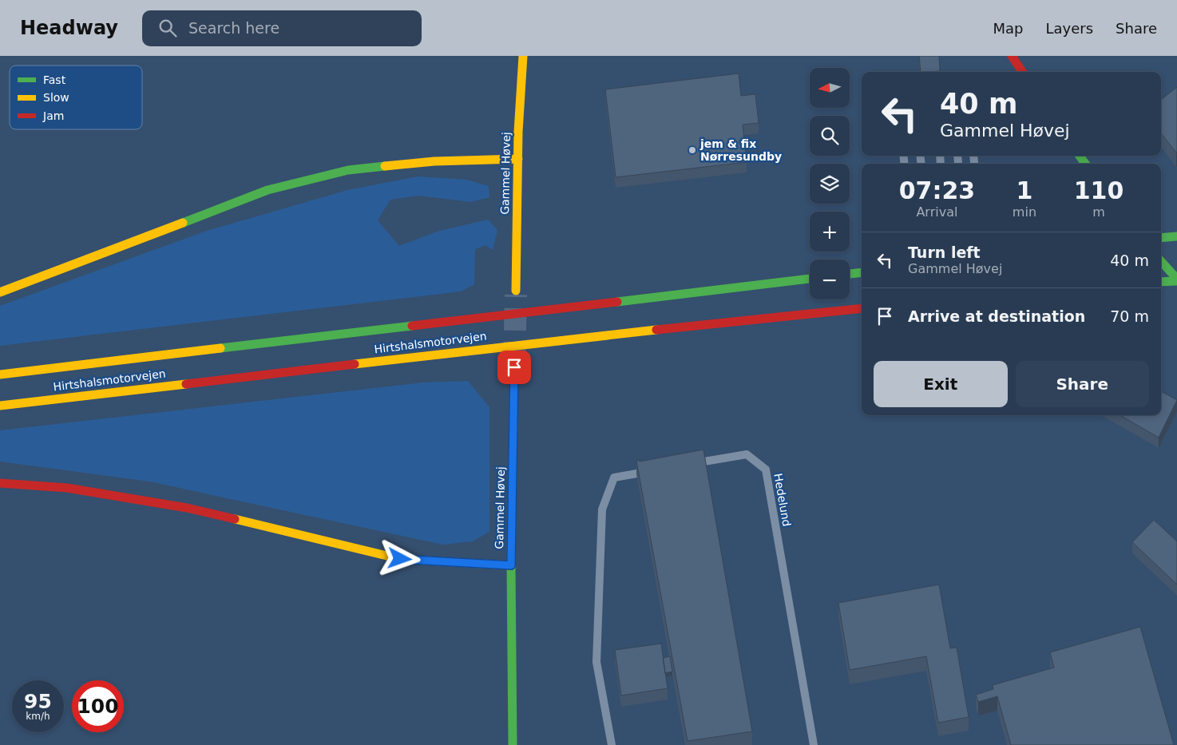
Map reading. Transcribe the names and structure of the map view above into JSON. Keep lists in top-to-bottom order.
{
  "streets": {
    "main road": ["Gammel Høvej", "Hirtshalsmotorvejen"],
    "lane": ["Hedelund"]
  },
  "places": ["jem & fix Nørresundby"],
  "legend": ["Fast", "Slow", "Jam"],
  "north": "left",
  "page": {
    "header": "Headway",
    "search": "Search here",
    "nav": ["Map", "Layers", "Share"],
    "map_buttons": ["+", "−"],
    "turn": ["40 m", "Gammel Høvej"],
    "eta": [
      "07:23",
      "Arrival",
      "1",
      "min",
      "110",
      "m"
    ],
    "list": [
      {
        "name": "Turn left",
        "note": "Gammel Høvej",
        "value": "40 m"
      },
      {
        "name": "Arrive at destination",
        "value": "70 m"
      }
    ],
    "buttons": ["Exit", "Share"],
    "speed": "95 km/h",
    "limit": "100"
  }
}
